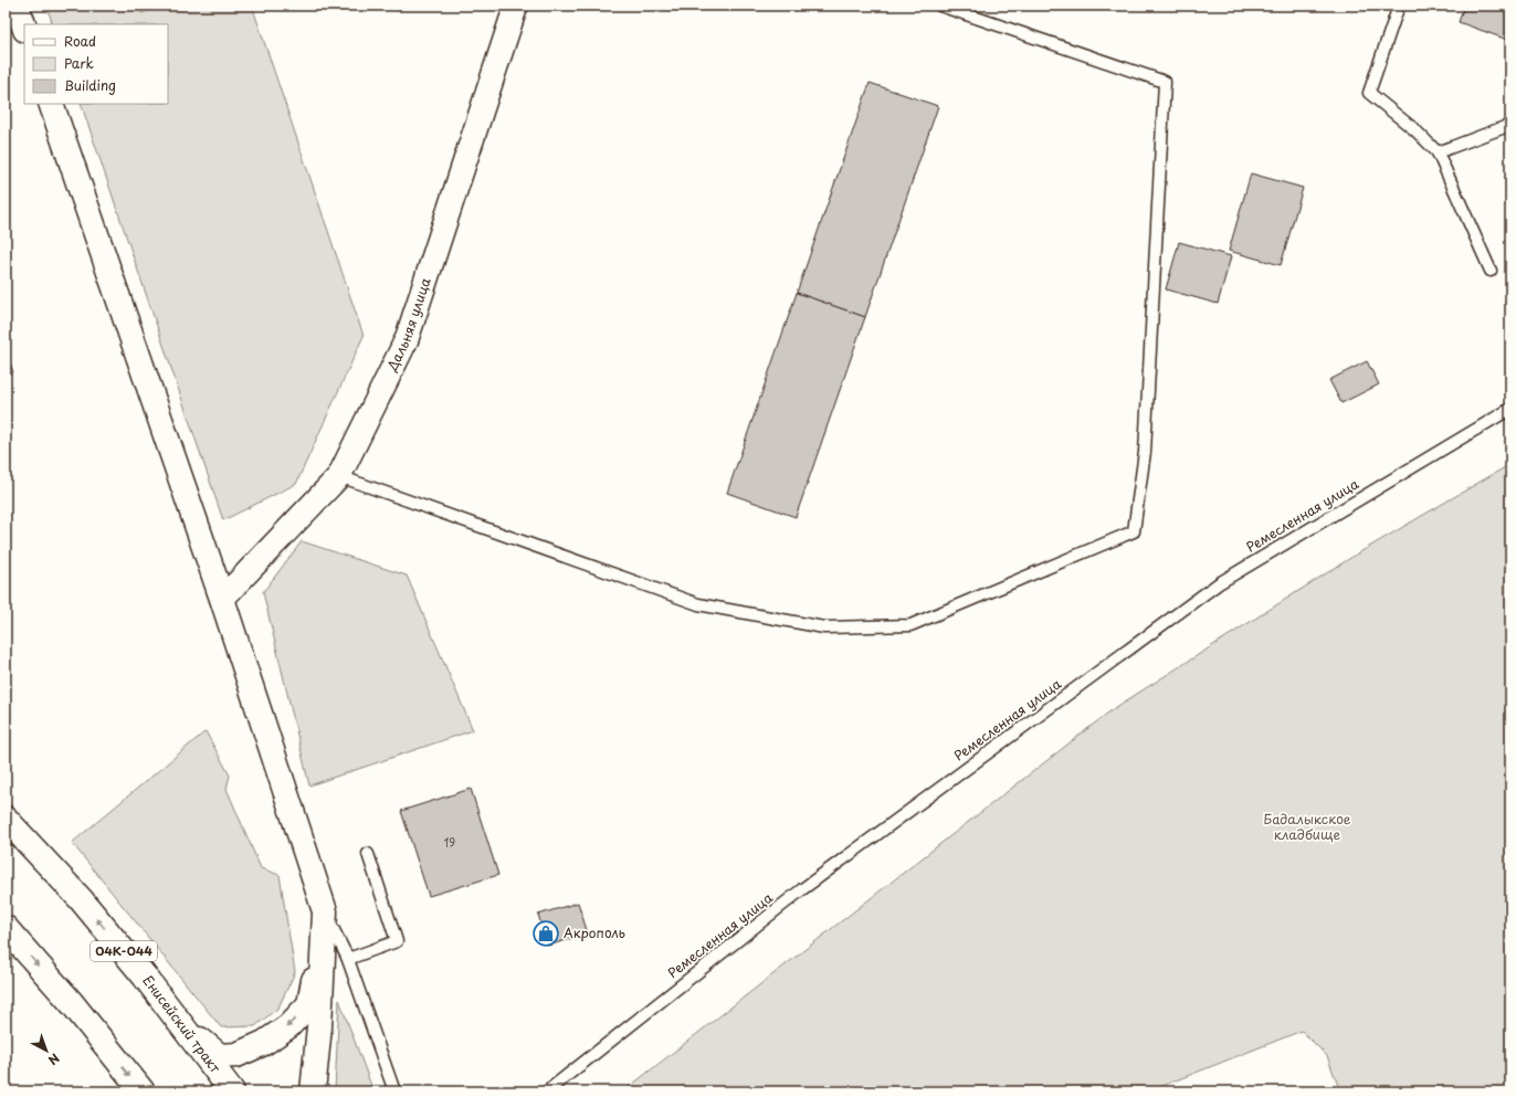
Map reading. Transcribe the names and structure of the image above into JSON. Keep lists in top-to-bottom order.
{
  "streets": {
    "main road": ["04К-044", "Енисейский тракт"],
    "street": ["Дальняя улица"],
    "lane": ["Ремесленная улица"]
  },
  "parks": ["Бадалыкское кладбище"],
  "places": {
    "shop": ["Акрополь"]
  },
  "house_numbers": ["19"],
  "legend": ["Road", "Park", "Building"],
  "north": "bottom right"
}
